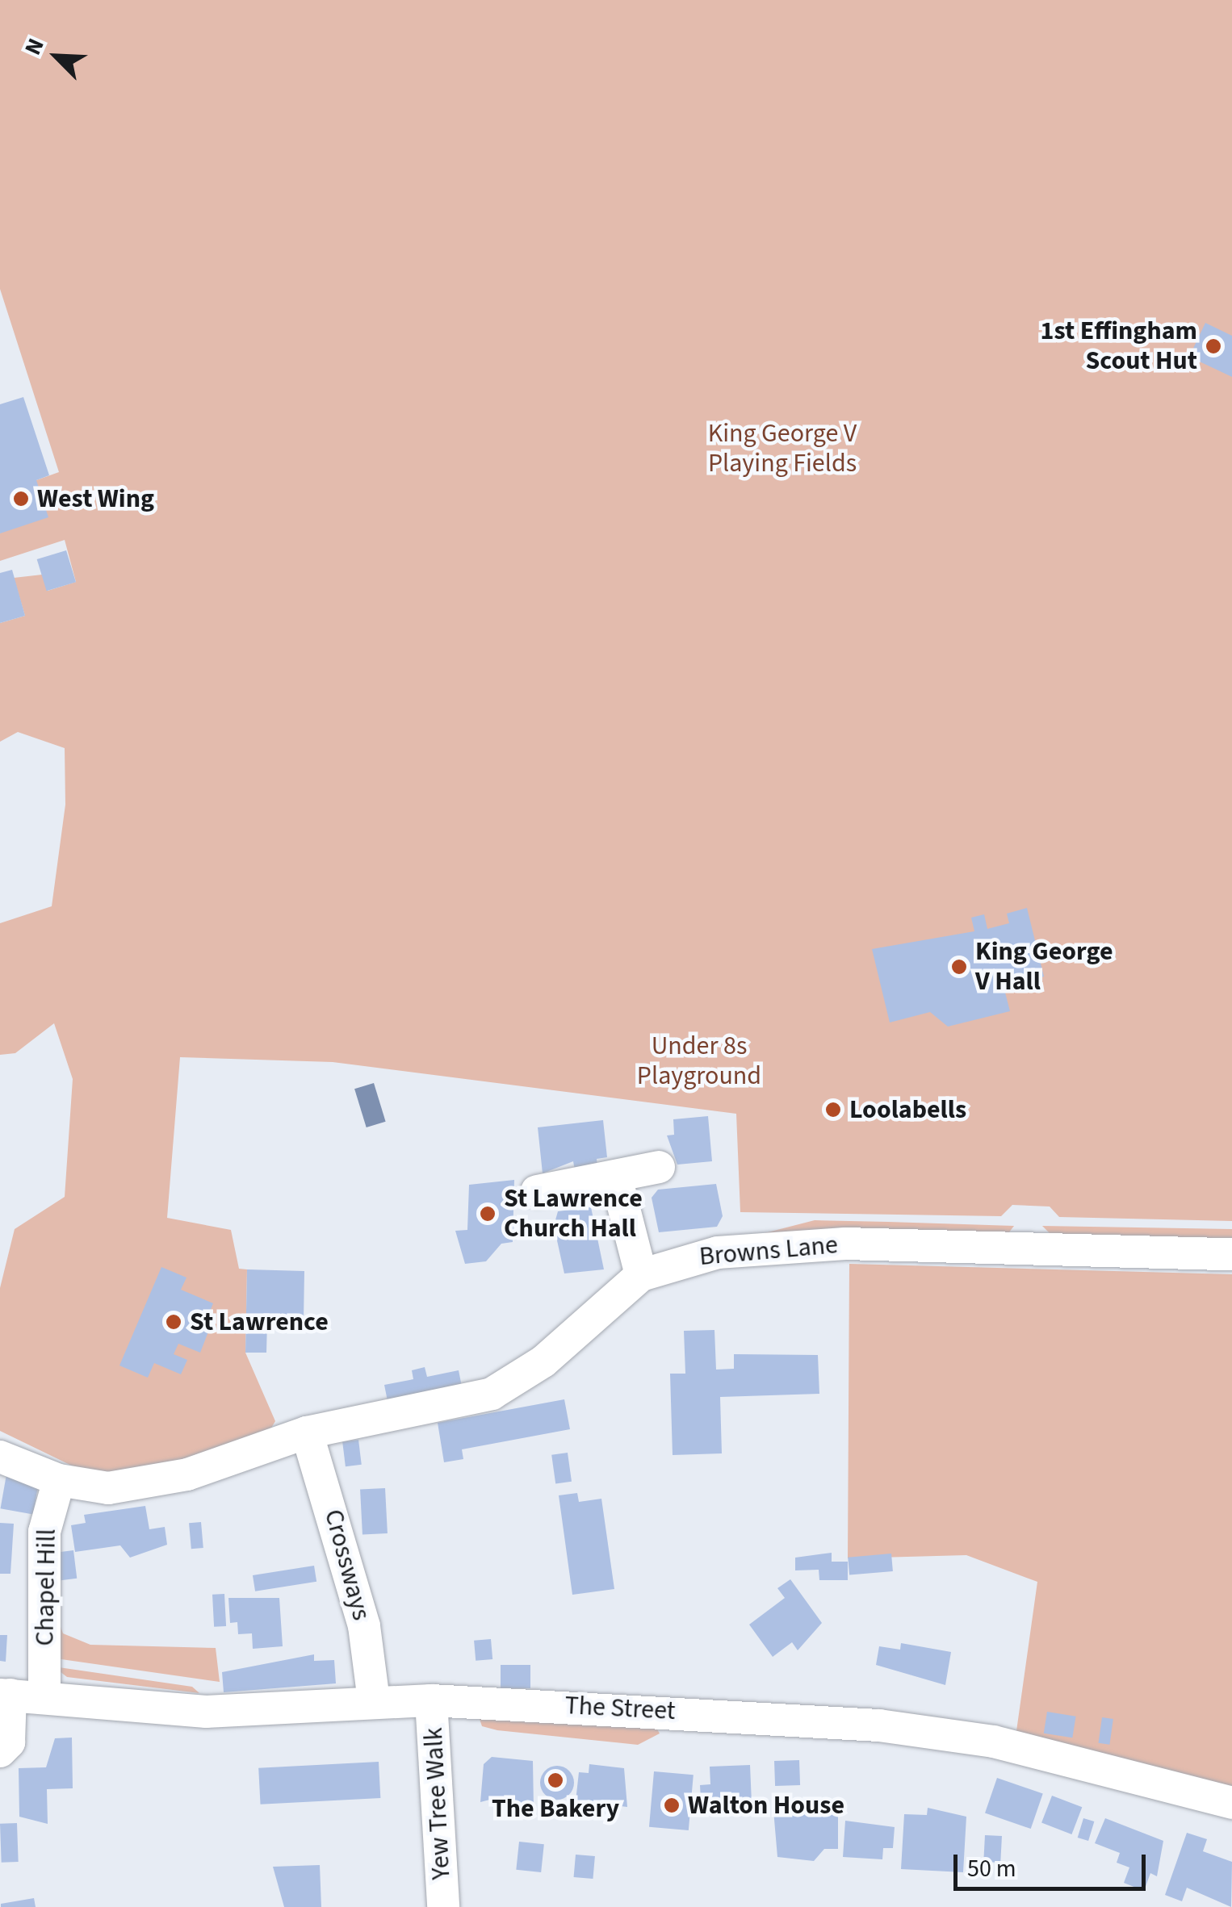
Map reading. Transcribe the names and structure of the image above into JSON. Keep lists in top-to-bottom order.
{
  "streets": {
    "street": [
      "Browns Lane",
      "Crossways",
      "Chapel Hill",
      "The Street",
      "Yew Tree Walk"
    ]
  },
  "crossings": [
    ["Browns Lane", "Crossways"],
    ["Browns Lane", "Chapel Hill"],
    ["Crossways", "The Street"],
    ["Chapel Hill", "The Street"],
    ["The Street", "Yew Tree Walk"]
  ],
  "parks": ["King George V Playing Fields", "Under 8s Playground"],
  "places": [
    "1st Effingham Scout Hut",
    "West Wing",
    "King George V Hall",
    "Loolabells",
    "St Lawrence Church Hall",
    "St Lawrence",
    "The Bakery",
    "Walton House"
  ],
  "scale_bar": "50 m",
  "north": "top left"
}
